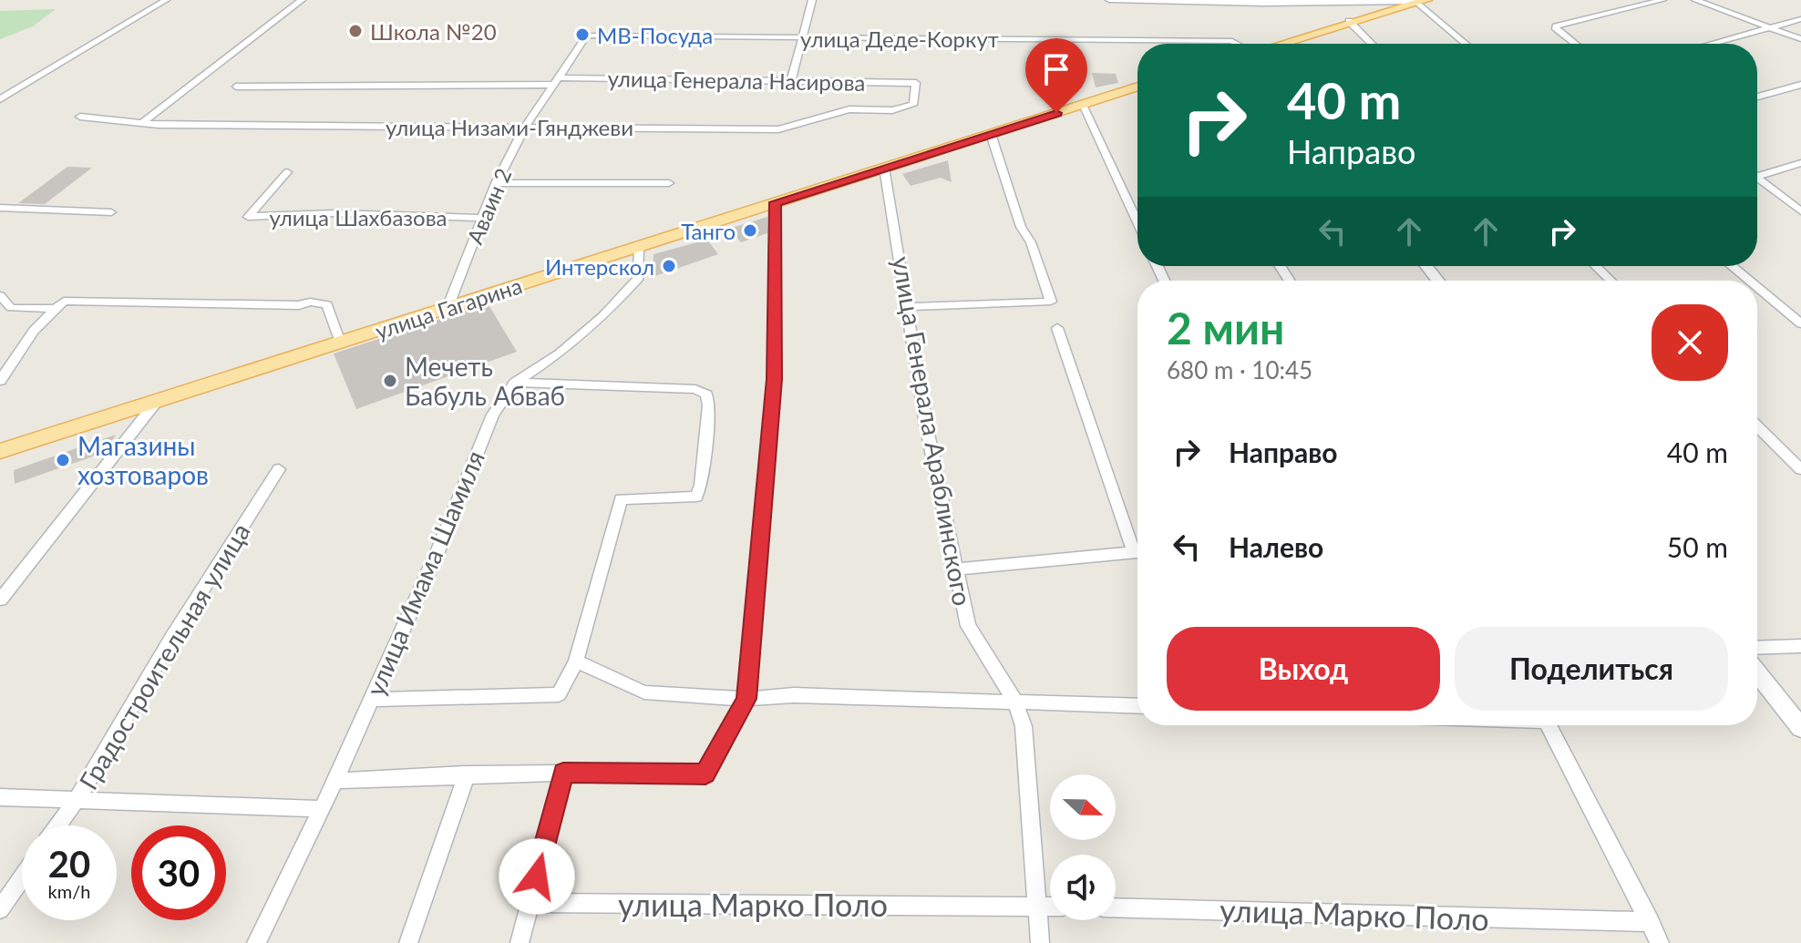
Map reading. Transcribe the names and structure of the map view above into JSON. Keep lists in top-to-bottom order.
{
  "streets": {
    "main road": ["улица Гагарина"],
    "street": [
      "улица Деде-Коркут",
      "улица Генерала Насирова",
      "улица Низами-Гянджеви",
      "Аваин 2",
      "улица Шахбазова",
      "улица Генерала Араблинского",
      "улица Имама Шамиля",
      "Градостроительная улица",
      "улица Марко Поло"
    ]
  },
  "crossings": [
    ["улица Деде-Коркут", "Аваин 2"],
    ["улица Генерала Насирова", "улица Низами-Гянджеви"],
    ["улица Генерала Насирова", "Аваин 2"],
    ["улица Низами-Гянджеви", "Аваин 2"],
    ["Аваин 2", "улица Шахбазова"],
    ["Аваин 2", "улица Гагарина"],
    ["улица Гагарина", "улица Генерала Араблинского"],
    ["улица Гагарина", "улица Имама Шамиля"],
    ["улица Генерала Араблинского", "улица Марко Поло"]
  ],
  "places": [
    "Школа №20",
    "МВ-Посуда",
    "Танго",
    "Интерскол",
    "Мечеть Бабуль Абваб",
    "Магазины хозтоваров"
  ],
  "north": "right",
  "page": {
    "turn": ["40 m", "Направо"],
    "heading": ["2 мин", "680 m · 10:45"],
    "list": [
      {
        "name": "Направо",
        "value": "40 m"
      },
      {
        "name": "Налево",
        "value": "50 m"
      }
    ],
    "buttons": ["Выход", "Поделиться"],
    "speed": "20 km/h",
    "limit": "30"
  }
}
